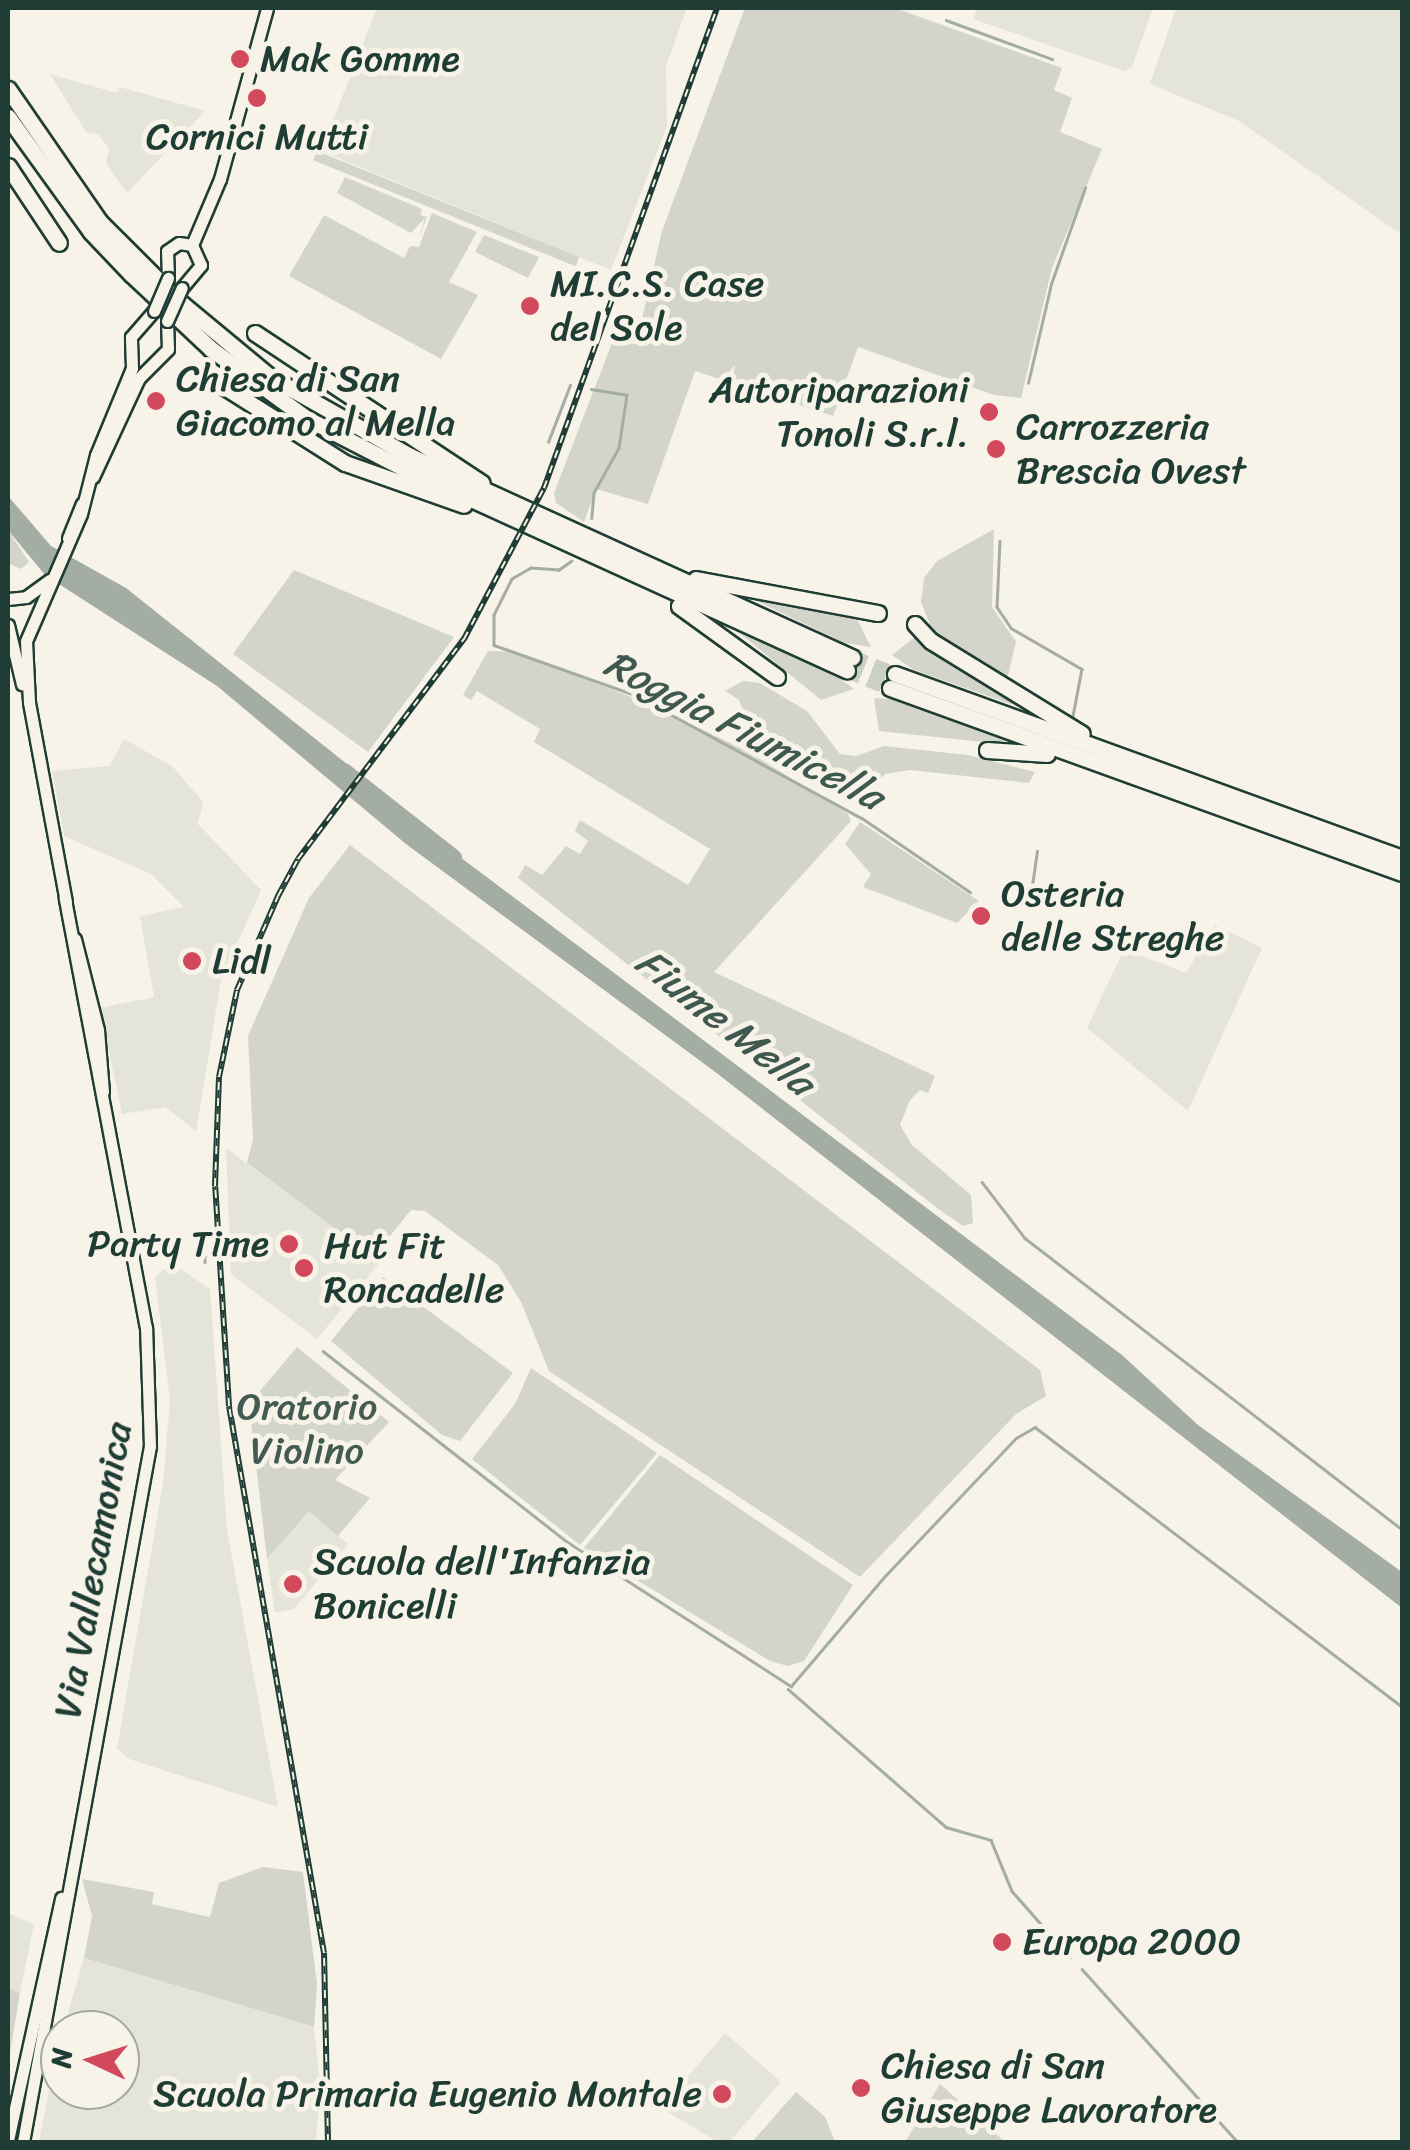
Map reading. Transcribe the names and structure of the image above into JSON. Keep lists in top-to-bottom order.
{
  "streets": {
    "main road": ["Via Vallecamonica"]
  },
  "water": ["Roggia Fiumicella", "Fiume Mella"],
  "parks": ["Oratorio Violino"],
  "places": [
    "Mak Gomme",
    "Cornici Mutti",
    "MI.C.S. Case del Sole",
    "Chiesa di San Giacomo al Mella",
    "Autoriparazioni Tonoli S.r.l.",
    "Carrozzeria Brescia Ovest",
    "Osteria delle Streghe",
    "Lidl",
    "Party Time",
    "Hut Fit Roncadelle",
    "Scuola dell'Infanzia Bonicelli",
    "Europa 2000",
    "Chiesa di San Giuseppe Lavoratore",
    "Scuola Primaria Eugenio Montale"
  ],
  "north": "left"
}
